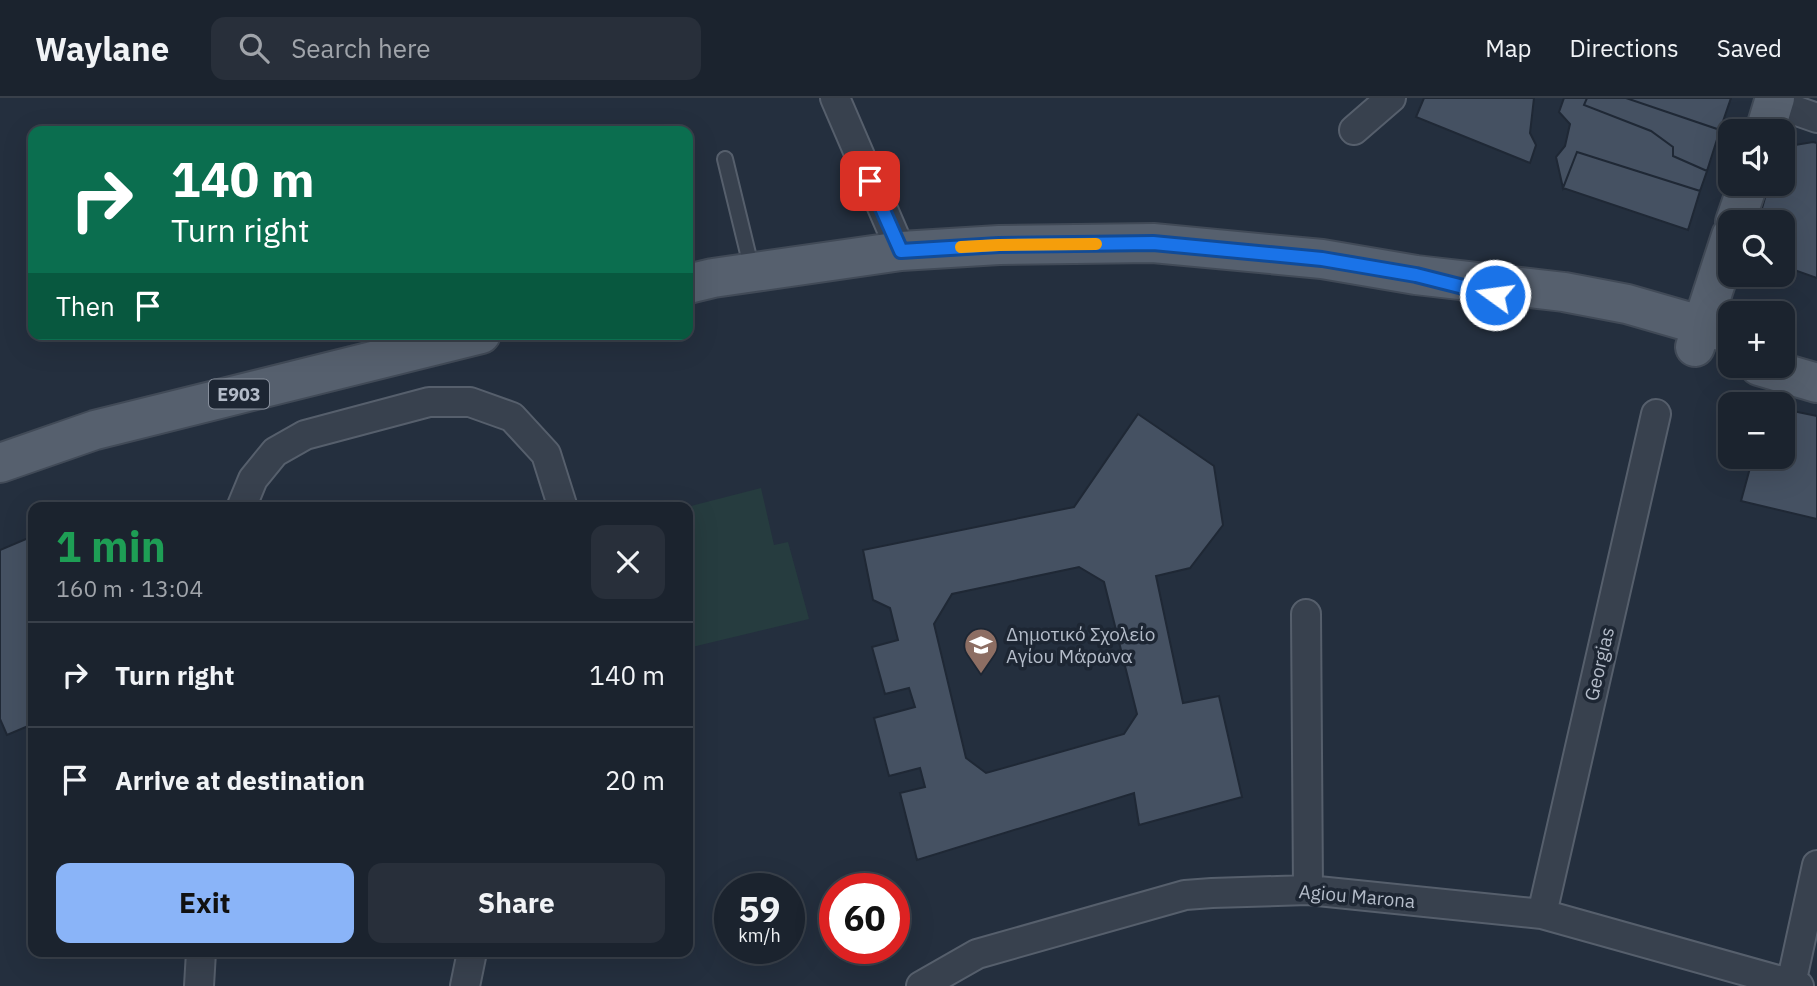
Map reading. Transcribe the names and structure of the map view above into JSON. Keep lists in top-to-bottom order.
{
  "streets": {
    "main road": ["E903"],
    "street": ["Georgias", "Agiou Marona"]
  },
  "crossings": [
    ["Georgias", "Agiou Marona"]
  ],
  "places": {
    "school or university": ["Δημοτικό Σχολείο Αγίου Μάρωνα"]
  },
  "page": {
    "header": "Waylane",
    "search": "Search here",
    "nav": ["Map", "Directions", "Saved"],
    "map_buttons": ["+", "−"],
    "turn": ["140 m", "Turn right"],
    "then": "Then",
    "heading": ["1 min", "160 m · 13:04"],
    "list": [
      {
        "name": "Turn right",
        "value": "140 m"
      },
      {
        "name": "Arrive at destination",
        "value": "20 m"
      }
    ],
    "buttons": ["Exit", "Share"],
    "speed": "59 km/h",
    "limit": "60"
  }
}
